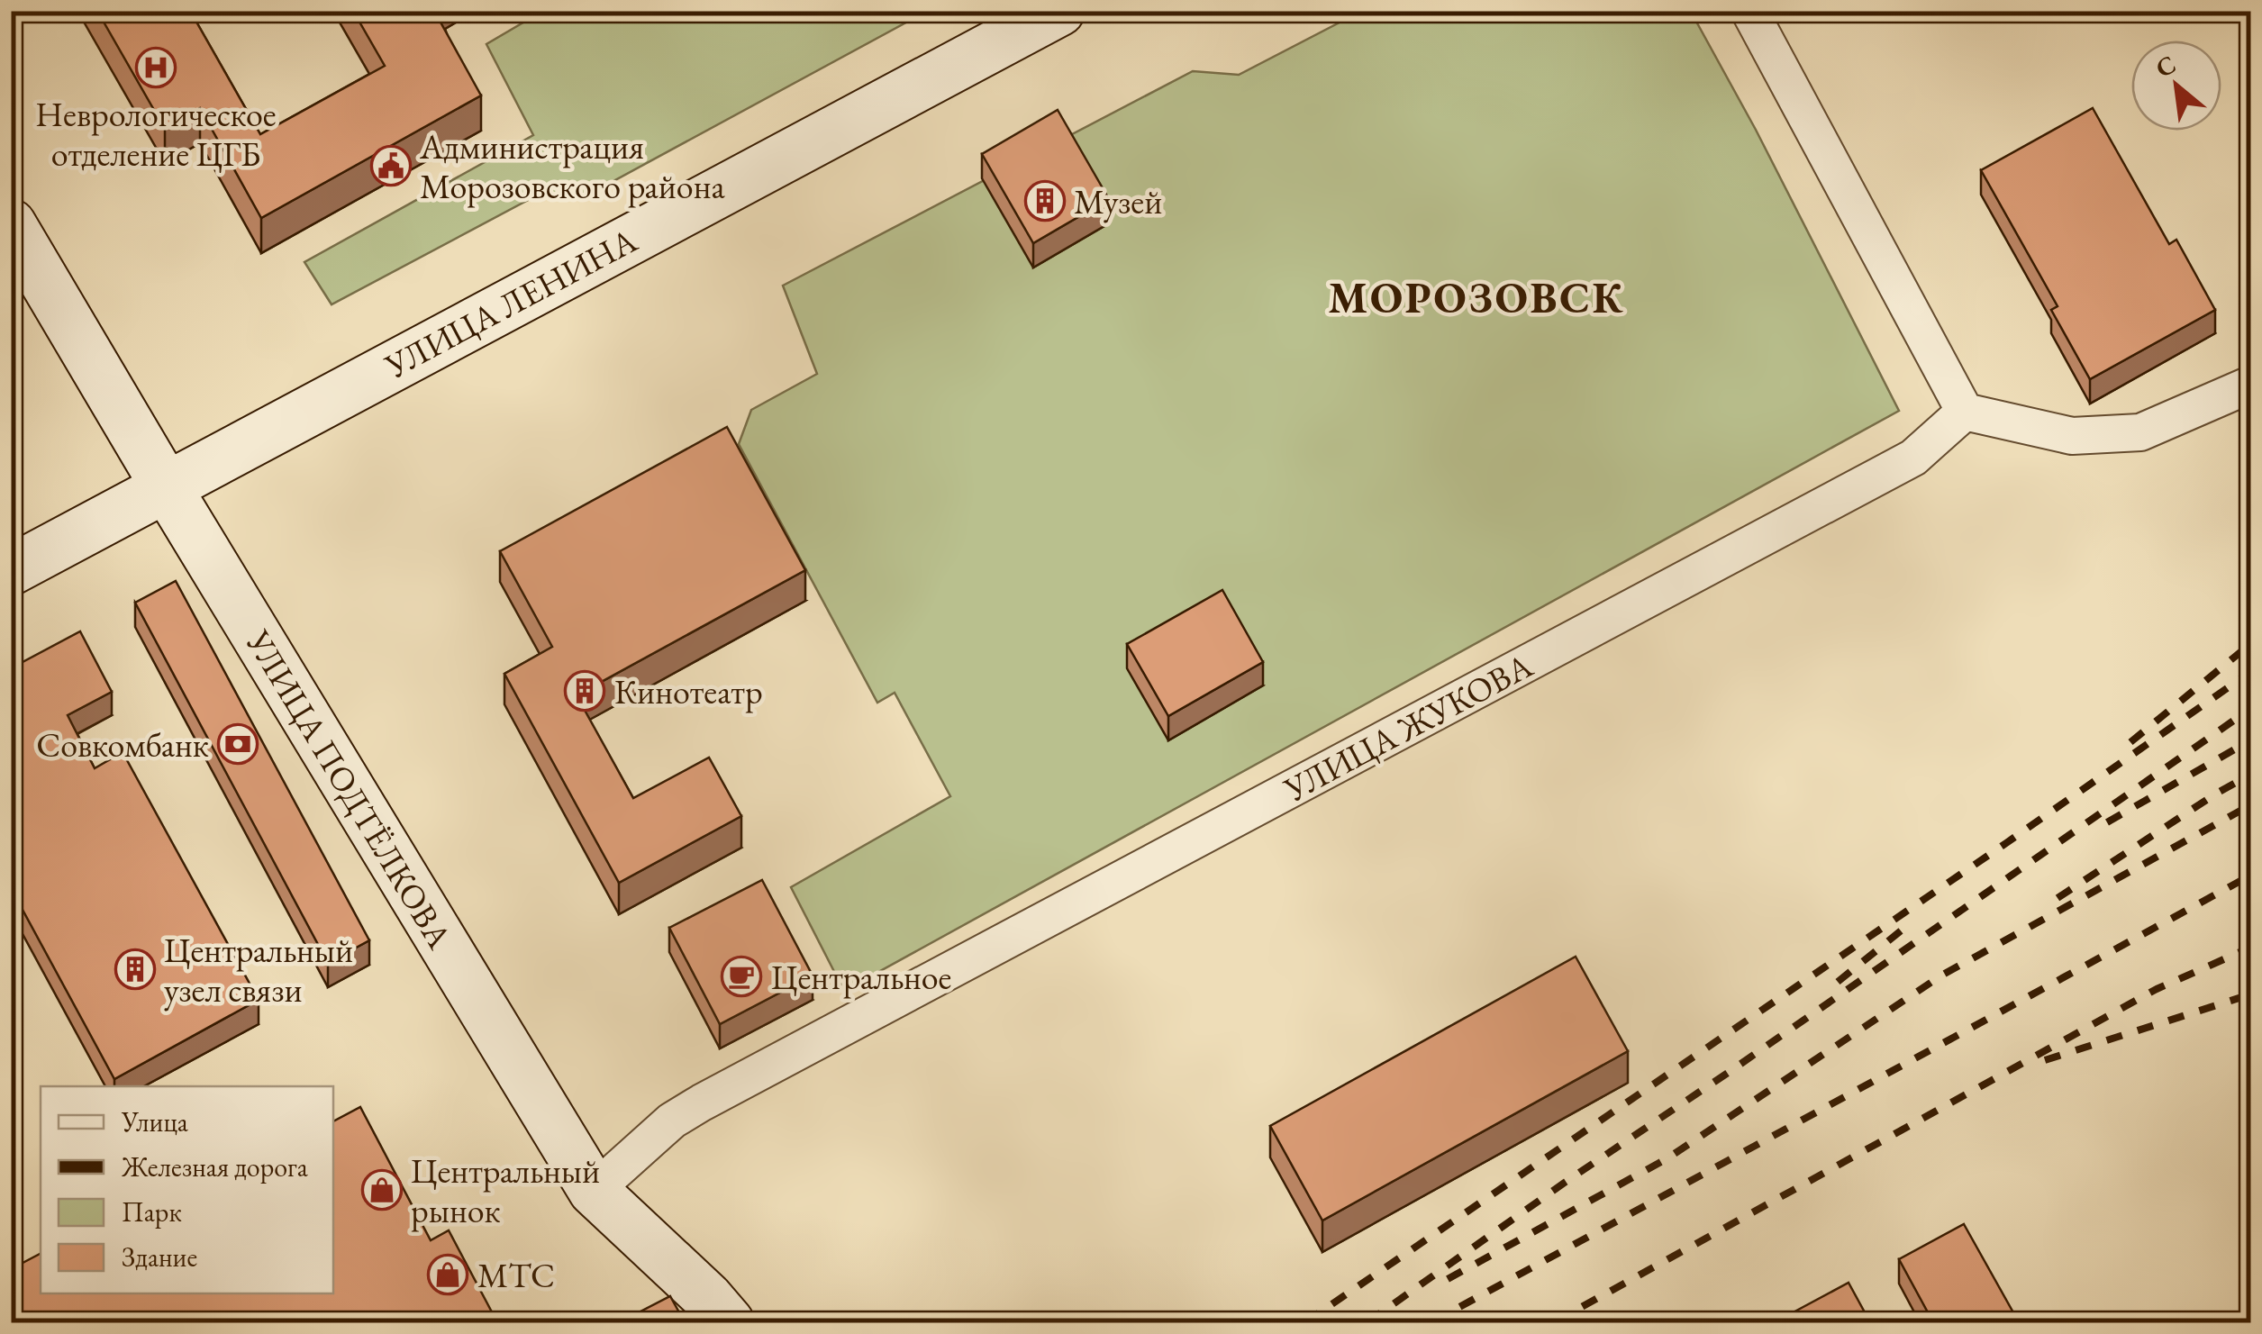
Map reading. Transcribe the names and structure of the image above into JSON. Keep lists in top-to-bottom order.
{
  "streets": {
    "main road": ["УЛИЦА ЛЕНИНА", "УЛИЦА ПОДТЁЛКОВА"],
    "street": ["УЛИЦА ЖУКОВА"]
  },
  "crossings": [
    ["УЛИЦА ЛЕНИНА", "УЛИЦА ПОДТЁЛКОВА"],
    ["УЛИЦА ЖУКОВА", "УЛИЦА ПОДТЁЛКОВА"]
  ],
  "districts": ["МОРОЗОВСК"],
  "places": {
    "hospital": ["Неврологическое отделение ЦГБ"],
    "public building": ["Администрация Морозовского района"],
    "building": ["Музей", "Кинотеатр", "Центральный узел связи"],
    "bank": ["Совкомбанк"],
    "cafe": ["Центральное"],
    "shop": ["Центральный рынок", "МТС"]
  },
  "legend": [
    "Улица",
    "Железная дорога",
    "Парк",
    "Здание"
  ],
  "north": "top left"
}
